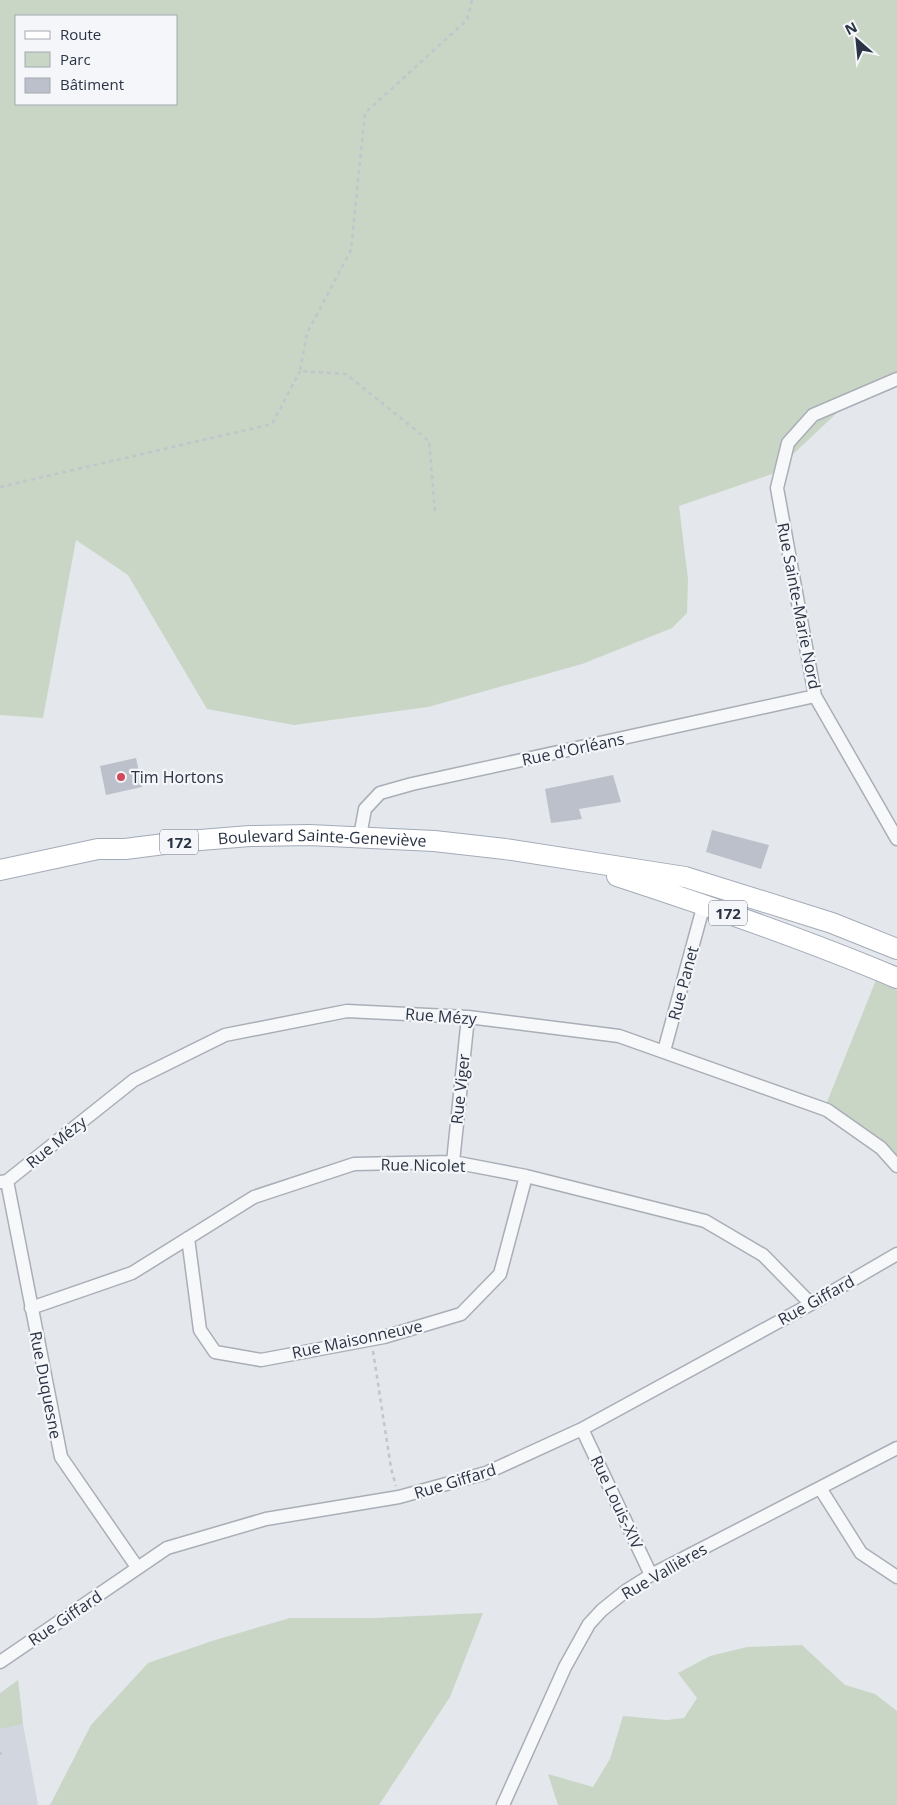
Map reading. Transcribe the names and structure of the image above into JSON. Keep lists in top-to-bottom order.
{
  "streets": {
    "main road": ["Boulevard Sainte-Geneviève", "172"],
    "street": [
      "Rue Sainte-Marie Nord",
      "Rue d'Orléans",
      "Rue Panet",
      "Rue Mézy",
      "Rue Viger",
      "Rue Nicolet",
      "Rue Giffard",
      "Rue Maisonneuve",
      "Rue Duquesne",
      "Rue Louis-XIV",
      "Rue Vallières"
    ]
  },
  "crossings": [
    ["Rue Sainte-Marie Nord", "Rue d'Orléans"],
    ["Rue d'Orléans", "Boulevard Sainte-Geneviève"],
    ["Rue Panet", "Rue Mézy"],
    ["Rue Mézy", "Rue Viger"],
    ["Rue Mézy", "Rue Duquesne"],
    ["Rue Viger", "Rue Nicolet"],
    ["Rue Nicolet", "Rue Giffard"],
    ["Rue Nicolet", "Rue Maisonneuve"],
    ["Rue Nicolet", "Rue Duquesne"],
    ["Rue Giffard", "Rue Duquesne"],
    ["Rue Giffard", "Rue Louis-XIV"],
    ["Rue Louis-XIV", "Rue Vallières"]
  ],
  "places": ["Tim Hortons"],
  "legend": ["Route", "Parc", "Bâtiment"],
  "north": "top left"
}
